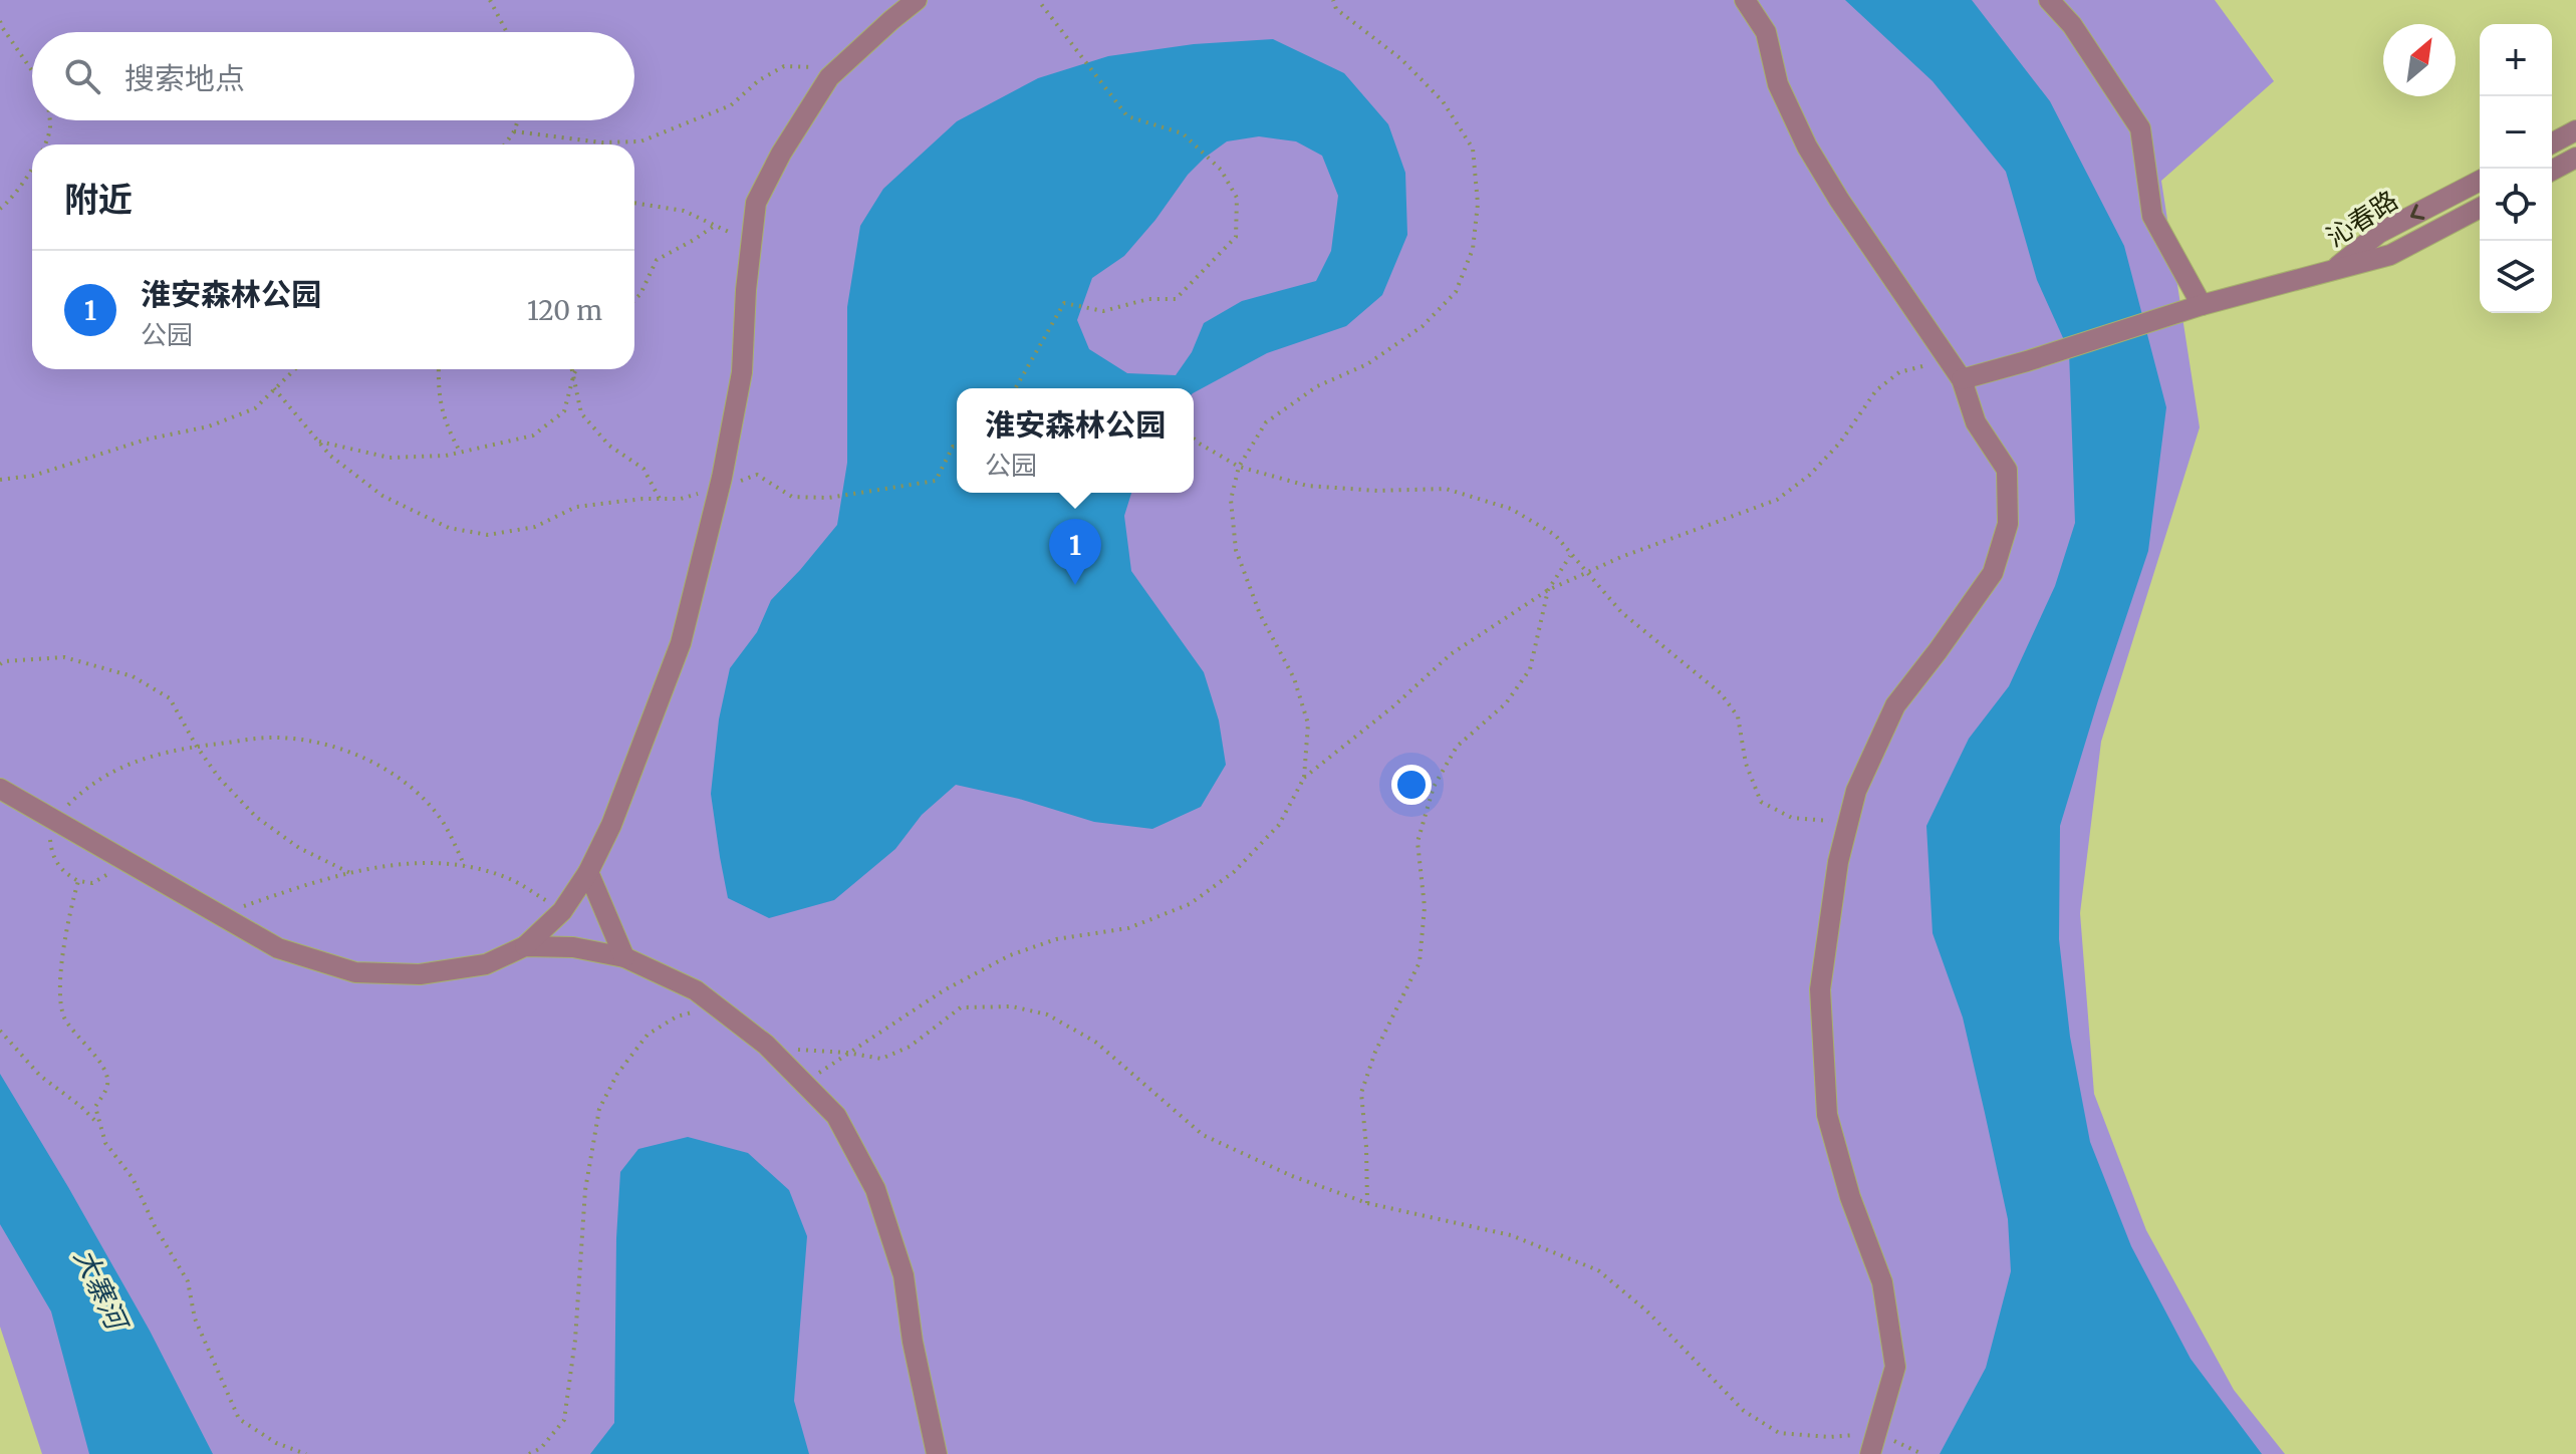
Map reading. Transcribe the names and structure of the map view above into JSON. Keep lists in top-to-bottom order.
{
  "streets": {
    "street": ["沁春路"]
  },
  "water": ["大寨河"],
  "north": "top right",
  "page": {
    "map_buttons": ["+", "−"],
    "search": "搜索地点",
    "heading": "附近",
    "list": [
      {
        "mark": "1",
        "name": "淮安森林公园",
        "note": "公园",
        "value": "120 m"
      }
    ],
    "popup": ["淮安森林公园", "公园"],
    "pins": "1"
  }
}
